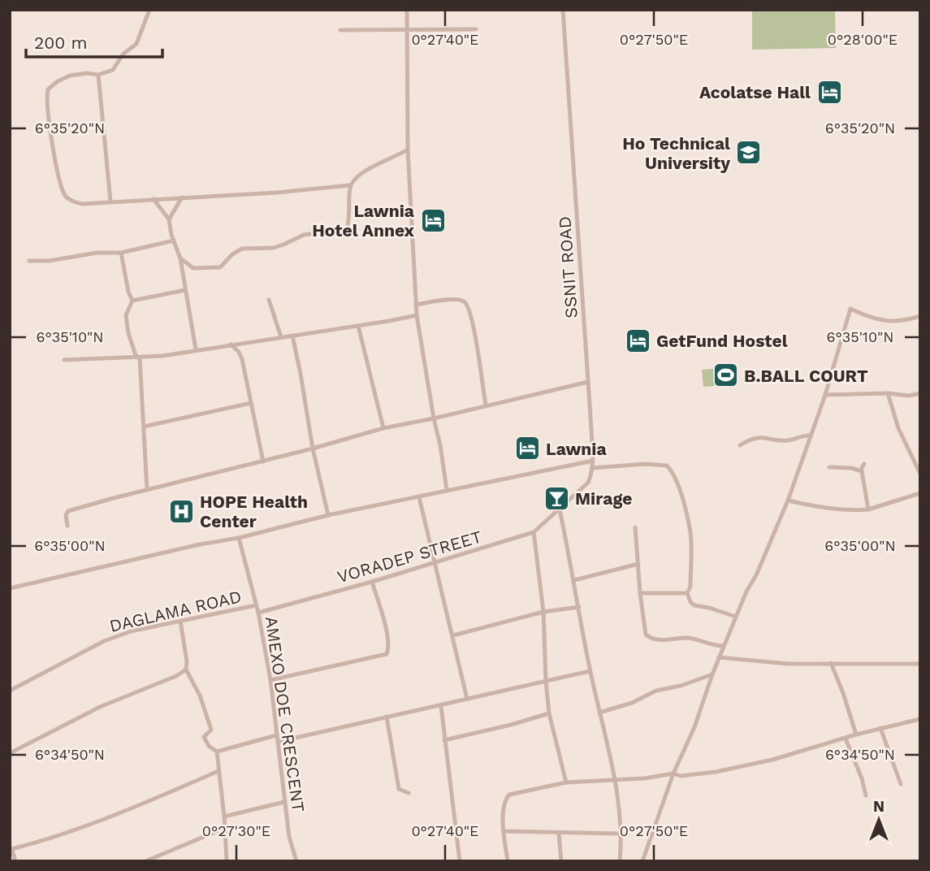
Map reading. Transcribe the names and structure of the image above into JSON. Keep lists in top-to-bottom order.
{
  "streets": {
    "street": [
      "SSNIT ROAD",
      "VORADEP STREET",
      "DAGLAMA ROAD",
      "AMEXO DOE CRESCENT"
    ]
  },
  "crossings": [
    ["SSNIT ROAD", "VORADEP STREET"],
    ["VORADEP STREET", "AMEXO DOE CRESCENT"],
    ["DAGLAMA ROAD", "AMEXO DOE CRESCENT"]
  ],
  "places": {
    "hotel": [
      "Acolatse Hall",
      "Lawnia Hotel Annex",
      "GetFund Hostel",
      "Lawnia"
    ],
    "school or university": ["Ho Technical University"],
    "sports": ["B.BALL COURT"],
    "bar": ["Mirage"],
    "hospital": ["HOPE Health Center"]
  },
  "scale_bar": "200 m",
  "north": "top",
  "coordinates": [
    "0°27'40\"E",
    "0°27'50\"E",
    "0°28'00\"E",
    "6°35'20\"N",
    "6°35'10\"N",
    "6°35'00\"N",
    "6°34'50\"N",
    "0°27'30\"E"
  ]
}
